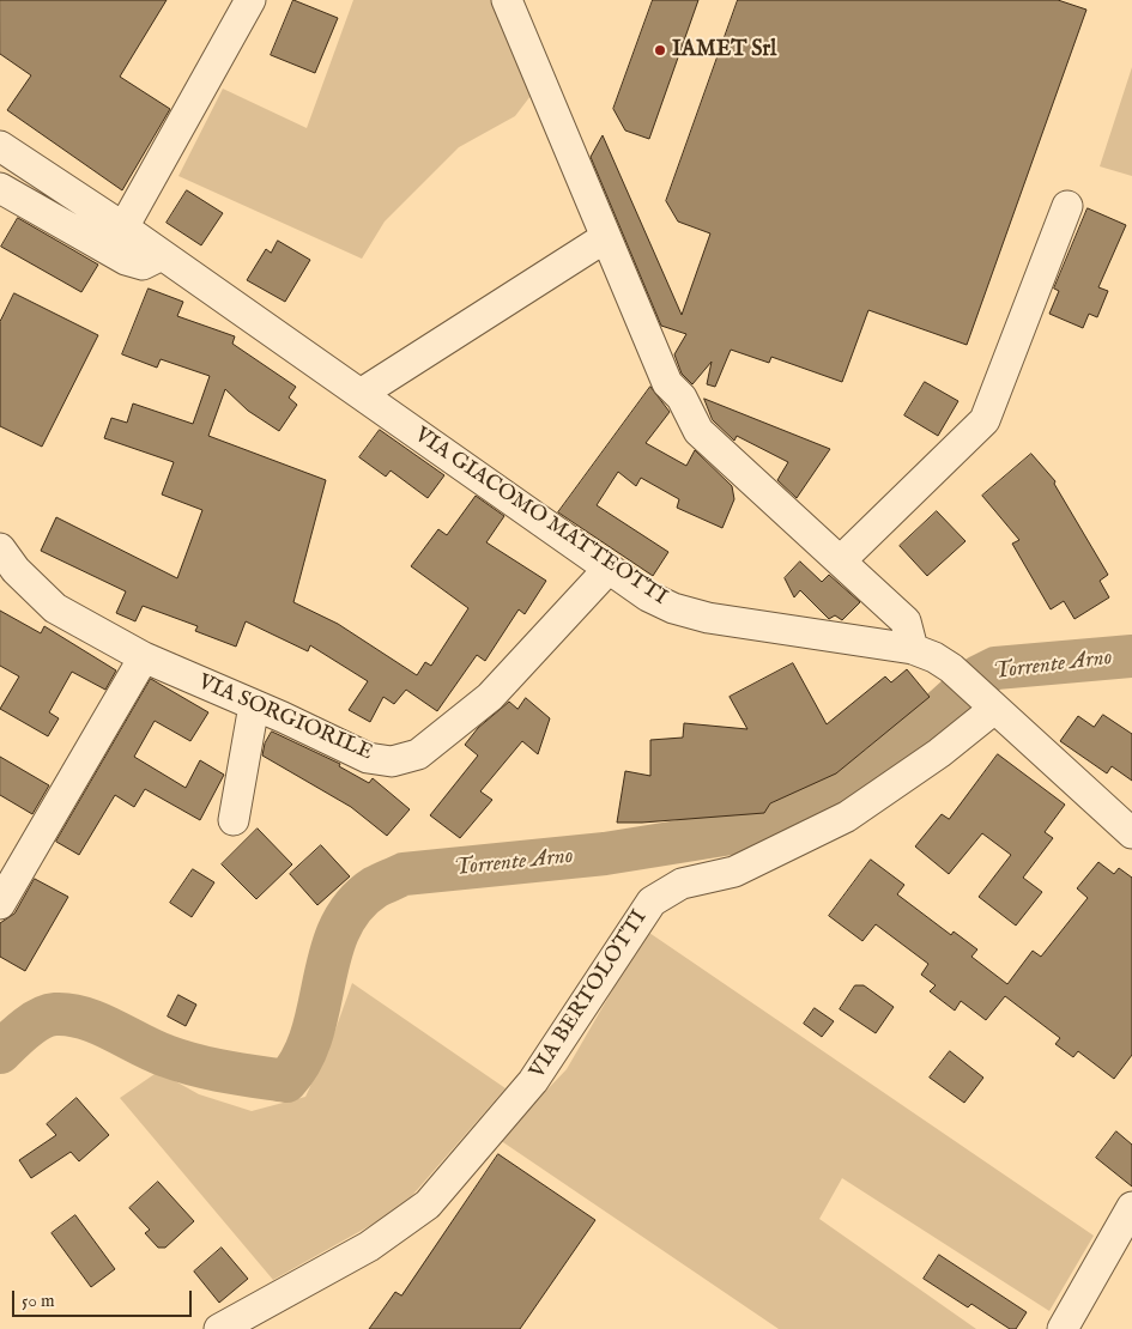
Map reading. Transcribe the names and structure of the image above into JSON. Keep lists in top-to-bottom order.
{
  "streets": {
    "street": ["VIA GIACOMO MATTEOTTI", "VIA SORGIORILE", "VIA BERTOLOTTI"]
  },
  "crossings": [
    ["VIA GIACOMO MATTEOTTI", "VIA SORGIORILE"],
    ["VIA GIACOMO MATTEOTTI", "VIA BERTOLOTTI"]
  ],
  "water": ["Torrente Arno"],
  "places": ["IAMET Srl"],
  "scale_bar": "50 m"
}
